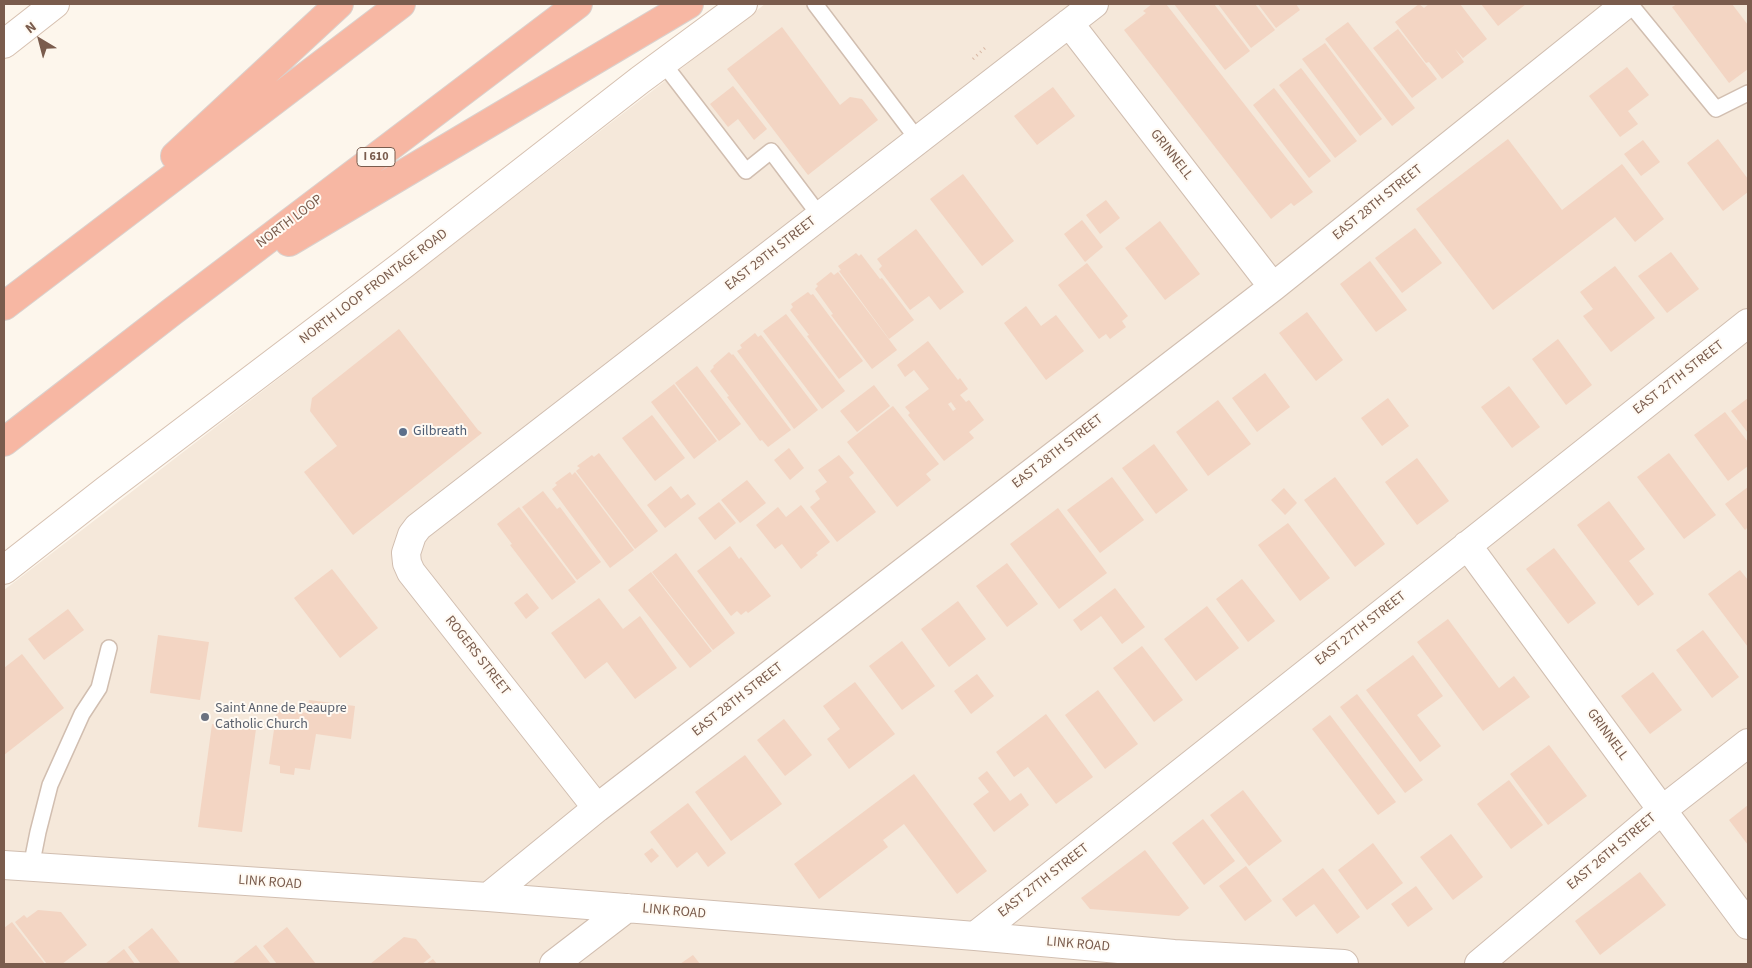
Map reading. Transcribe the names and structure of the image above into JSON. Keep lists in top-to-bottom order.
{
  "streets": {
    "highway": ["I 610", "NORTH LOOP"],
    "street": [
      "GRINNELL",
      "EAST 28TH STREET",
      "EAST 29TH STREET",
      "NORTH LOOP FRONTAGE ROAD",
      "EAST 27TH STREET",
      "ROGERS STREET",
      "EAST 26TH STREET",
      "LINK ROAD"
    ]
  },
  "crossings": [
    ["GRINNELL", "EAST 28TH STREET"],
    ["GRINNELL", "EAST 29TH STREET"],
    ["GRINNELL", "EAST 27TH STREET"],
    ["GRINNELL", "EAST 26TH STREET"],
    ["EAST 28TH STREET", "ROGERS STREET"],
    ["EAST 28TH STREET", "LINK ROAD"],
    ["EAST 29TH STREET", "ROGERS STREET"],
    ["EAST 27TH STREET", "LINK ROAD"]
  ],
  "places": ["Gilbreath", "Saint Anne de Peaupre Catholic Church"],
  "north": "top left"
}
